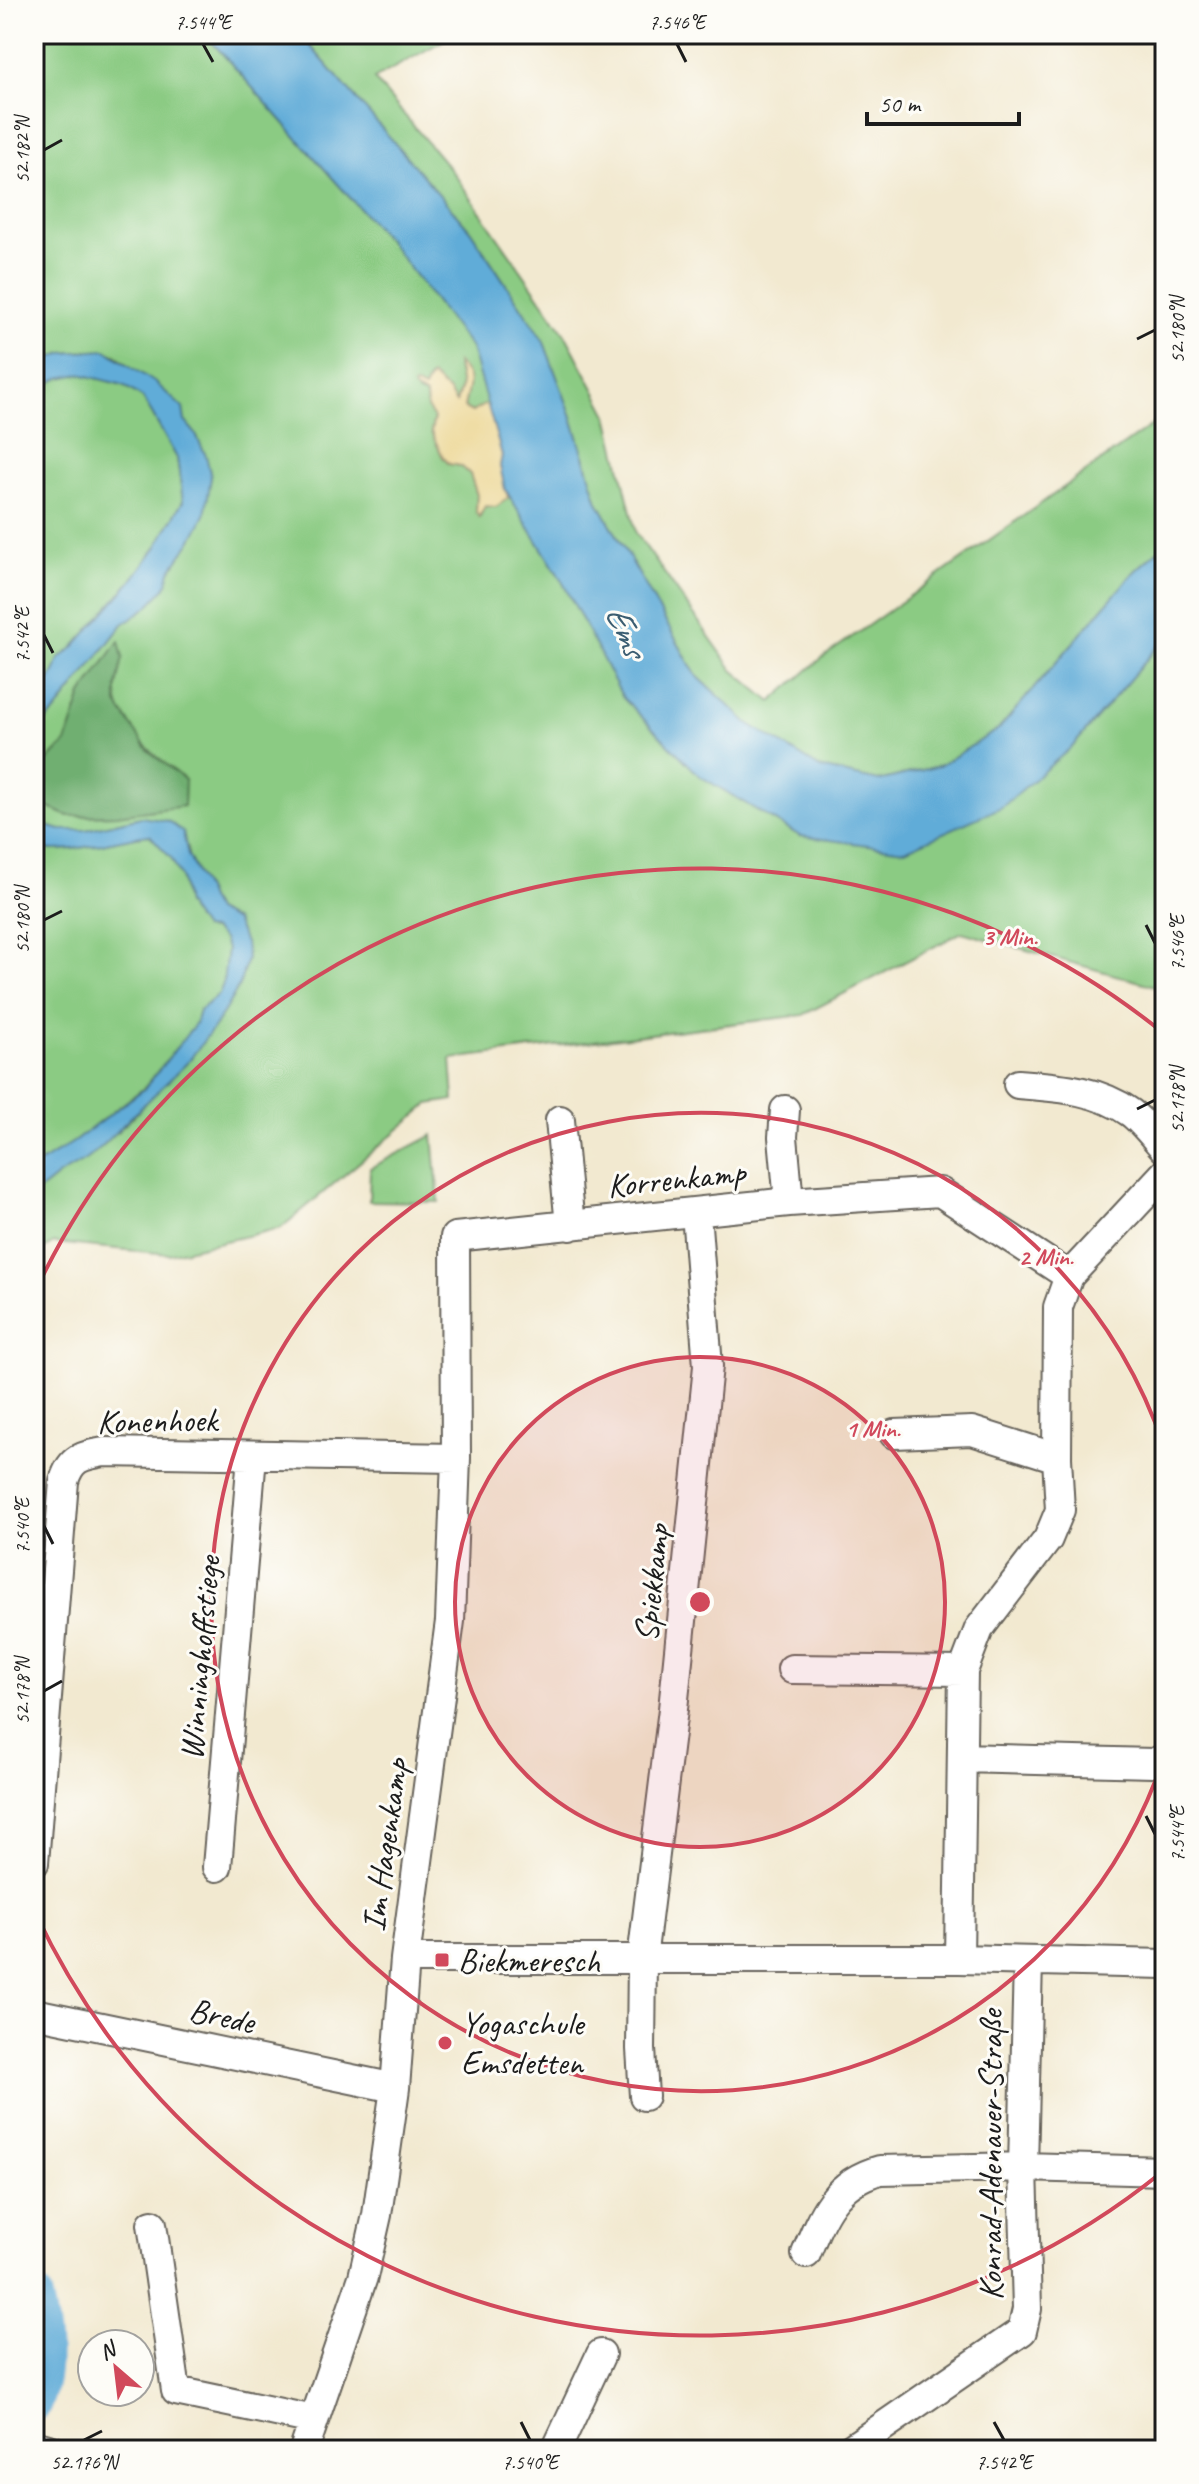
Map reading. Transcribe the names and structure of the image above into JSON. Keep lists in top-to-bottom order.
{
  "streets": {
    "street": [
      "Korrenkamp",
      "Konenhoek",
      "Spiekkamp",
      "Winninghoffstiege",
      "Im Hagenkamp",
      "Brede",
      "Konrad-Adenauer-Straße"
    ]
  },
  "crossings": [
    ["Korrenkamp", "Spiekkamp"],
    ["Korrenkamp", "Im Hagenkamp"],
    ["Konenhoek", "Winninghoffstiege"],
    ["Konenhoek", "Im Hagenkamp"],
    ["Im Hagenkamp", "Brede"]
  ],
  "water": ["Ems"],
  "places": {
    "transit": ["Biekmeresch"],
    "other": ["Yogaschule Emsdetten"]
  },
  "scale_bar": "50 m",
  "north": "top left",
  "coordinates": [
    "7.544°E",
    "7.546°E",
    "52.182°N",
    "52.180°N",
    "7.542°E",
    "52.178°N",
    "7.540°E",
    "52.176°N"
  ],
  "rings": ["3 Min.", "2 Min.", "1 Min."]
}
